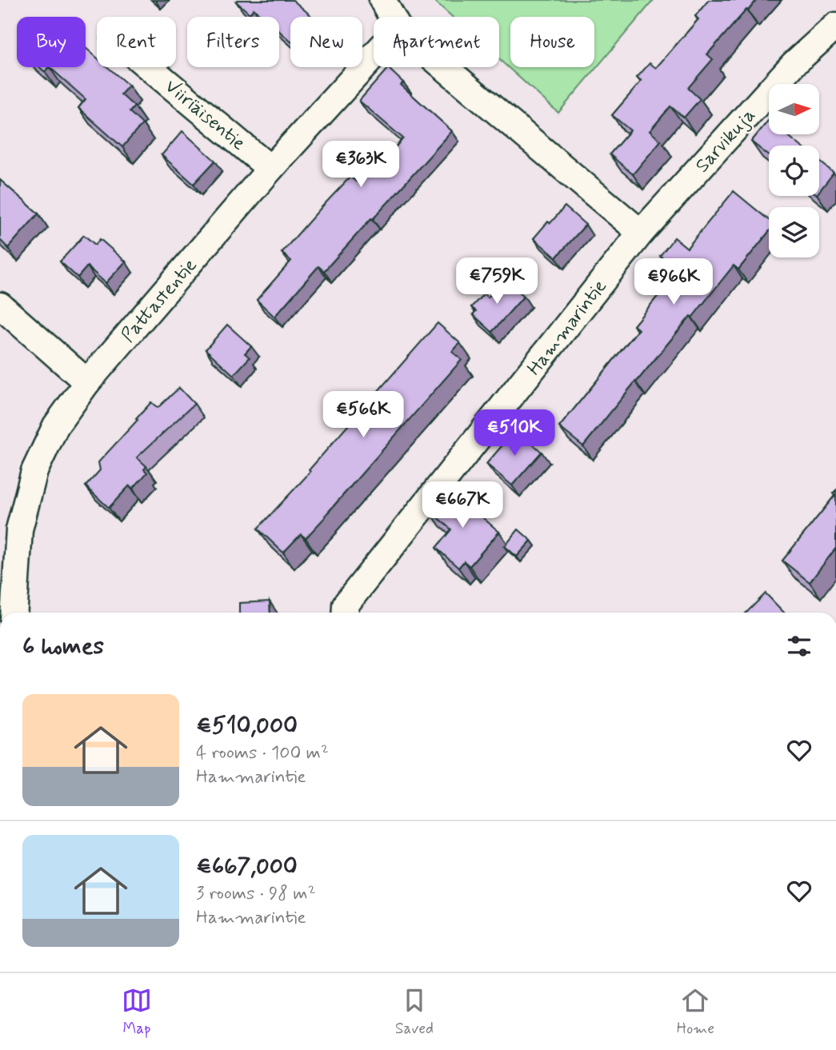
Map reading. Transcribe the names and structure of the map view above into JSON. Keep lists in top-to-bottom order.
{
  "streets": {
    "street": [
      "Viiriäisentie",
      "Sarvikuja",
      "Pattastentie",
      "Hammarintie"
    ]
  },
  "crossings": [
    ["Viiriäisentie", "Pattastentie"],
    ["Sarvikuja", "Hammarintie"]
  ],
  "north": "right",
  "page": {
    "chip": [
      "Buy",
      "Rent",
      "Filters",
      "New",
      "Apartment",
      "House"
    ],
    "price": [
      "€363K",
      "€759K",
      "€966K",
      "€566K",
      "€510K",
      "€667K"
    ],
    "heading": "6 homes",
    "list": [
      {
        "name": "€510,000",
        "note": "4 rooms · 100 m² · Hammarintie"
      },
      {
        "name": "€667,000",
        "note": "3 rooms · 98 m² · Hammarintie"
      }
    ],
    "tabs": ["Map", "Saved", "Home"]
  }
}
